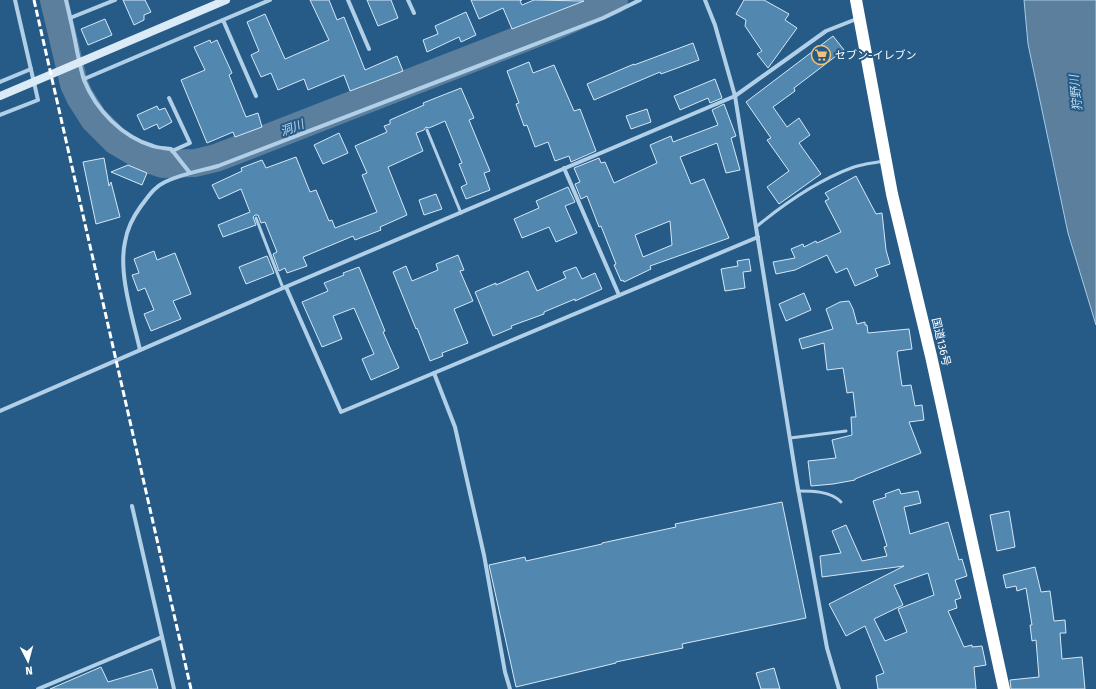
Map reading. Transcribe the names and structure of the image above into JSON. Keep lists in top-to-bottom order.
{
  "streets": {
    "highway": ["国道136号"]
  },
  "water": ["狩野川", "洞川"],
  "places": {
    "supermarket": ["セブン-イレブン"]
  },
  "north": "bottom"
}
